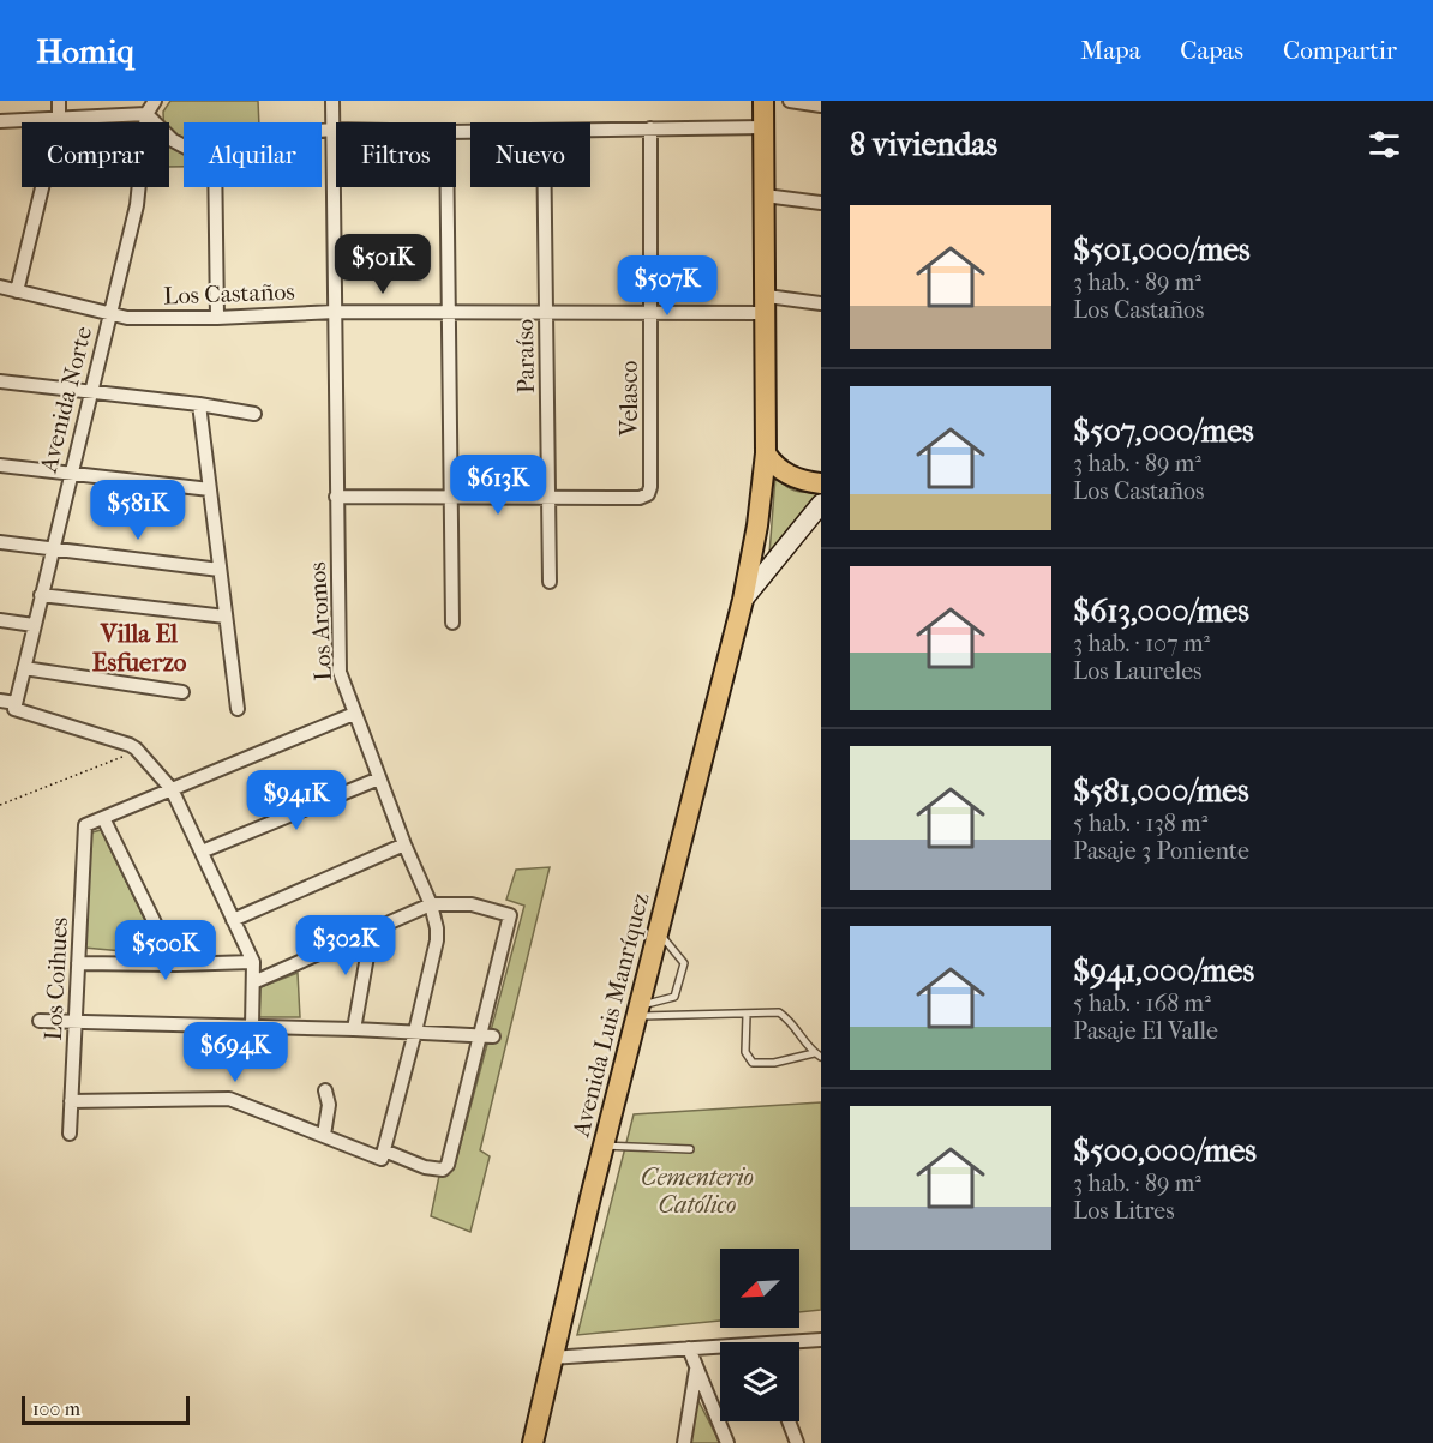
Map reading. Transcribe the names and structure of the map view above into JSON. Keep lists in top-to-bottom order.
{
  "streets": {
    "main road": ["Avenida Luis Manríquez"],
    "street": [
      "Los Castaños",
      "Paraíso",
      "Velasco",
      "Avenida Norte",
      "Los Aromos",
      "Los Coihues"
    ]
  },
  "crossings": [
    ["Los Castaños", "Paraíso"],
    ["Los Castaños", "Velasco"],
    ["Los Castaños", "Avenida Norte"],
    ["Los Castaños", "Los Aromos"],
    ["Los Castaños", "Avenida Luis Manríquez"],
    ["Paraíso", "Velasco"]
  ],
  "districts": ["Villa El Esfuerzo"],
  "parks": ["Cementerio Católico"],
  "scale_bar": "100 m",
  "north": "bottom left",
  "page": {
    "header": "Homiq",
    "nav": ["Mapa", "Capas", "Compartir"],
    "heading": "8 viviendas",
    "chip": [
      "Comprar",
      "Alquilar",
      "Filtros",
      "Nuevo"
    ],
    "list": [
      {
        "name": "$501,000/mes",
        "note": "3 hab. · 89 m² · Los Castaños"
      },
      {
        "name": "$507,000/mes",
        "note": "3 hab. · 89 m² · Los Castaños"
      },
      {
        "name": "$613,000/mes",
        "note": "3 hab. · 107 m² · Los Laureles"
      },
      {
        "name": "$581,000/mes",
        "note": "5 hab. · 138 m² · Pasaje 3 Poniente"
      },
      {
        "name": "$941,000/mes",
        "note": "5 hab. · 168 m² · Pasaje El Valle"
      },
      {
        "name": "$500,000/mes",
        "note": "3 hab. · 89 m² · Los Litres"
      }
    ],
    "price": [
      "$501K",
      "$507K",
      "$613K",
      "$581K",
      "$941K",
      "$302K",
      "$500K",
      "$694K"
    ],
    "scale": "100 m"
  }
}
